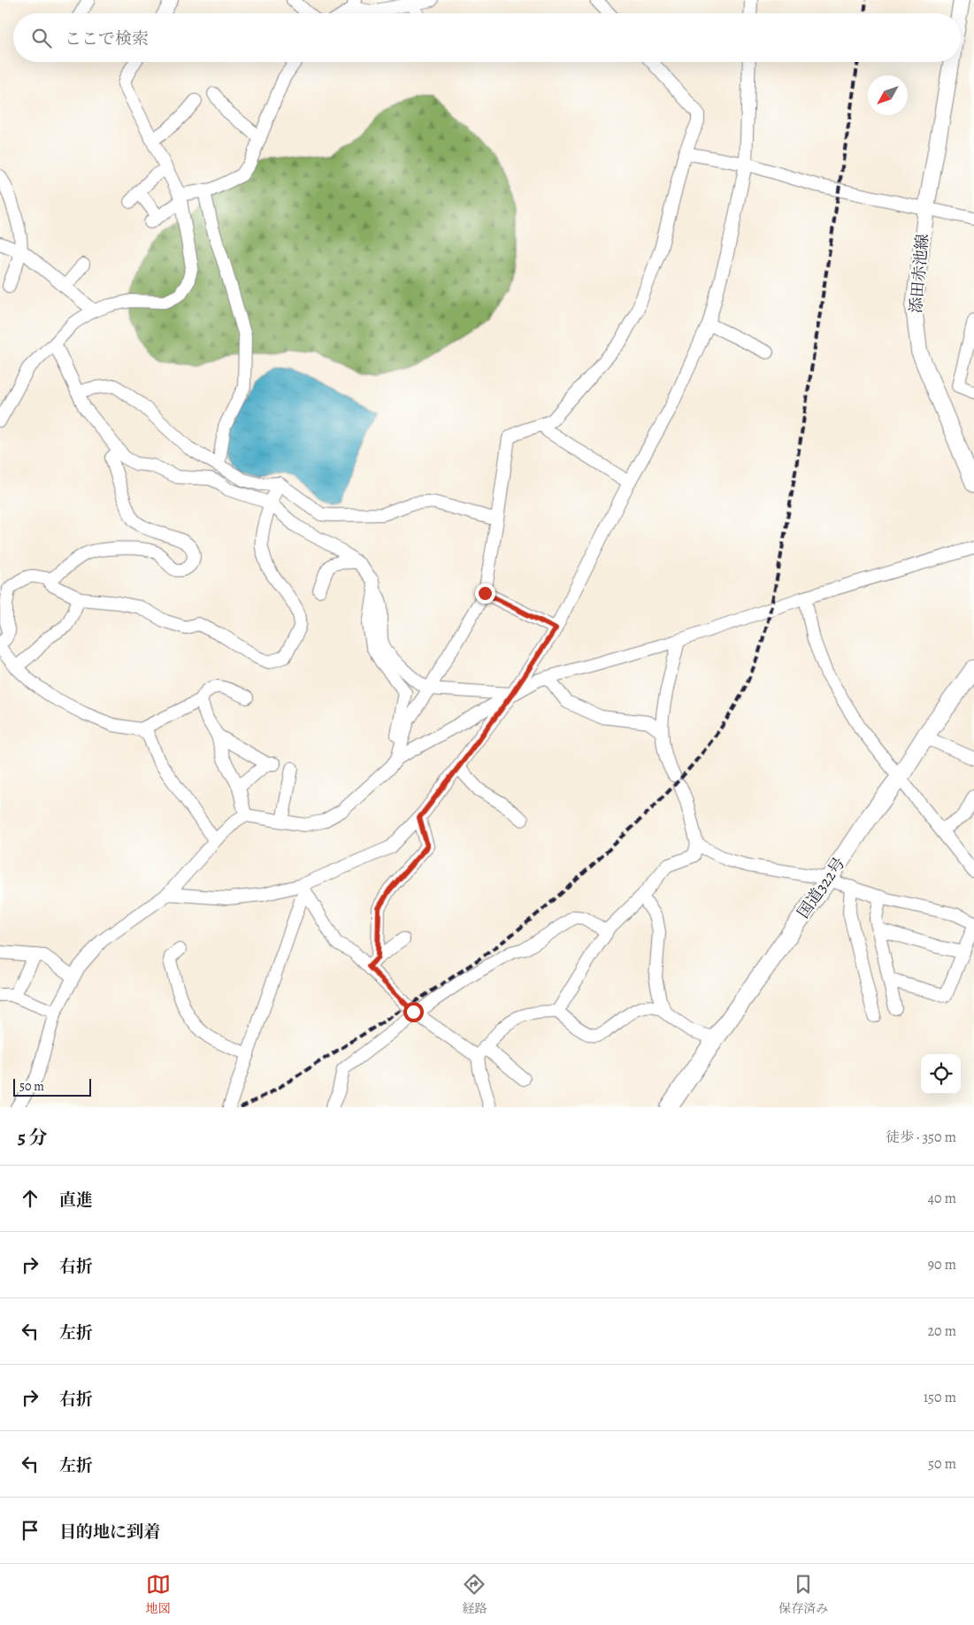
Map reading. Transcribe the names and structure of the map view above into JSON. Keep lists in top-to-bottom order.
{
  "streets": {
    "highway": ["国道322号"],
    "main road": ["添田赤池線"]
  },
  "scale_bar": "50 m",
  "north": "bottom left",
  "page": {
    "search": "ここで検索",
    "scale": "50 m",
    "heading": ["5 分", "徒歩 · 350 m"],
    "list": [
      ["直進", "40 m"],
      ["右折", "90 m"],
      ["左折", "20 m"],
      ["右折", "150 m"],
      ["左折", "50 m"],
      "目的地に到着"
    ],
    "nav": ["地図", "経路", "保存済み"]
  }
}
